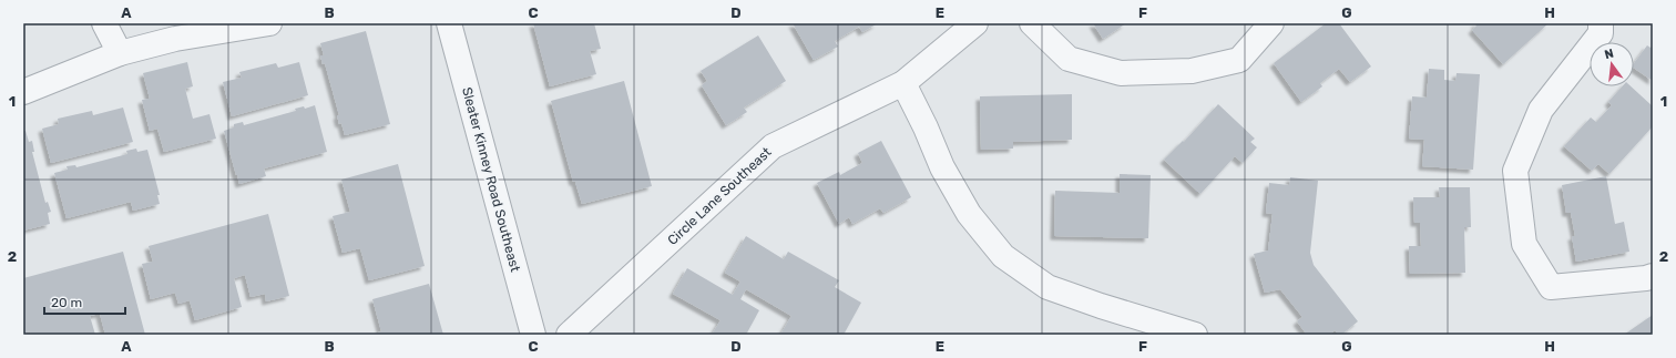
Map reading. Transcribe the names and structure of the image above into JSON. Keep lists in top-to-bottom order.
{
  "streets": {
    "street": ["Sleater Kinney Road Southeast", "Circle Lane Southeast"]
  },
  "scale_bar": "20 m",
  "north": "top",
  "grid": {
    "columns": [
      "A",
      "B",
      "C",
      "D",
      "E",
      "F",
      "G",
      "H"
    ],
    "rows": ["1", "2"]
  }
}
